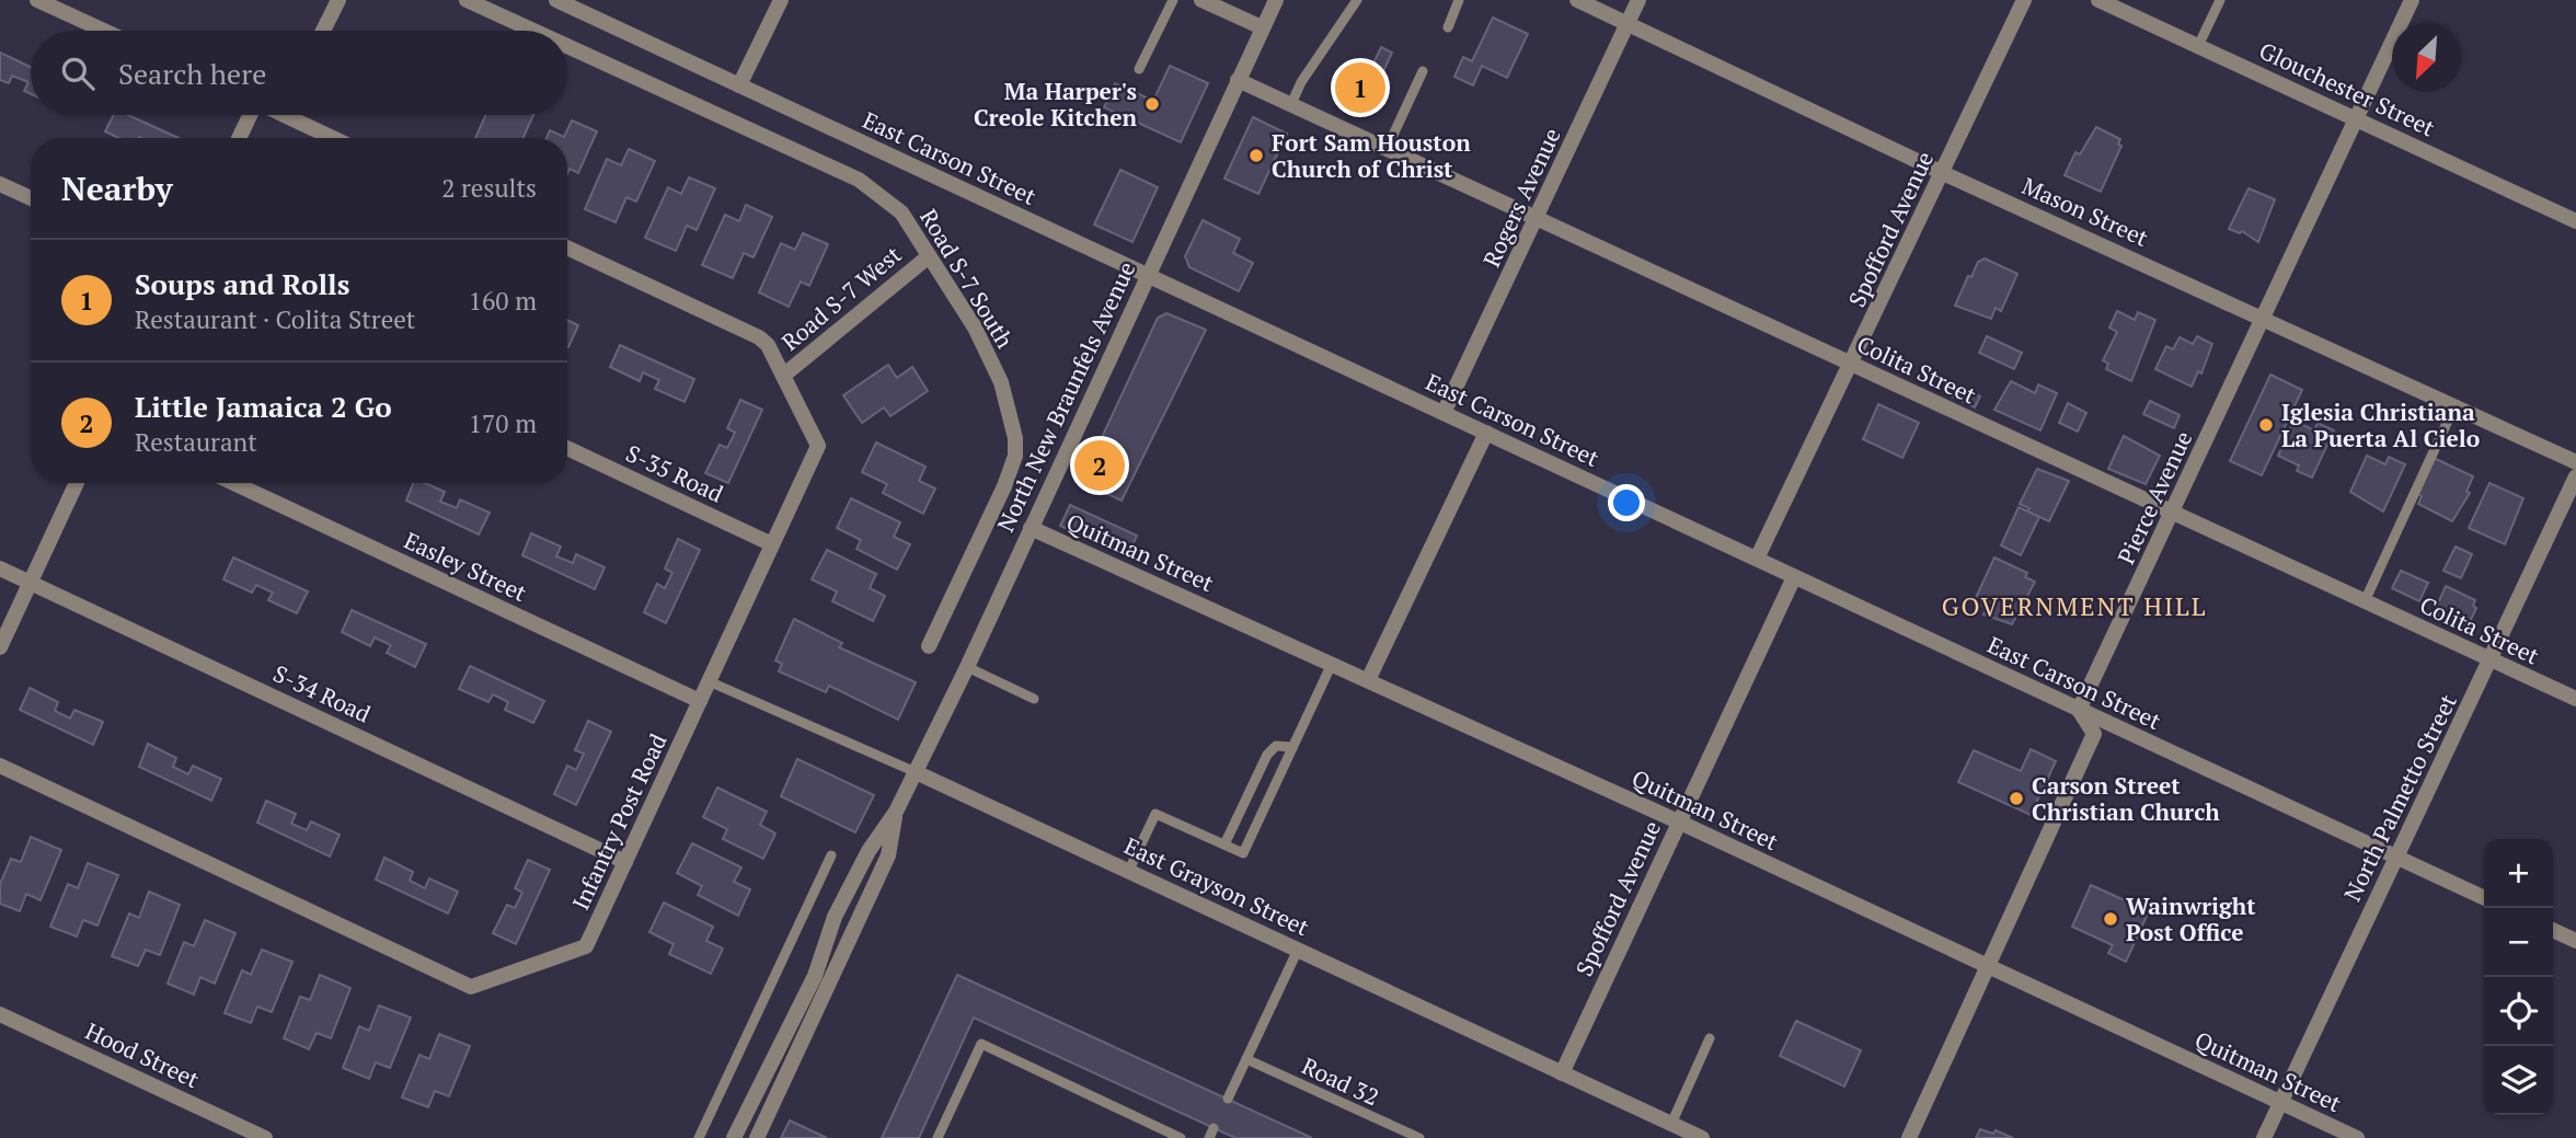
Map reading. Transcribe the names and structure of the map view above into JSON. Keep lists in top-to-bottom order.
{
  "streets": {
    "street": [
      "Glouchester Street",
      "East Carson Street",
      "Rogers Avenue",
      "Mason Street",
      "Spofford Avenue",
      "Road S-7 South",
      "Road S-7 West",
      "Colita Street",
      "North New Braunfels Avenue",
      "S-35 Road",
      "Pierce Avenue",
      "Quitman Street",
      "Easley Street",
      "S-34 Road",
      "North Palmetto Street",
      "Infantry Post Road",
      "East Grayson Street",
      "Hood Street"
    ],
    "lane": ["Road 32"]
  },
  "crossings": [
    ["Glouchester Street", "Pierce Avenue"],
    ["East Carson Street", "Rogers Avenue"],
    ["East Carson Street", "Spofford Avenue"],
    ["East Carson Street", "North New Braunfels Avenue"],
    ["East Carson Street", "Pierce Avenue"],
    ["East Carson Street", "North Palmetto Street"],
    ["Rogers Avenue", "Mason Street"],
    ["Rogers Avenue", "Colita Street"],
    ["Mason Street", "Spofford Avenue"],
    ["Mason Street", "Pierce Avenue"],
    ["Spofford Avenue", "Colita Street"],
    ["Spofford Avenue", "Quitman Street"],
    ["Spofford Avenue", "East Grayson Street"],
    ["Road S-7 South", "Road S-7 West"],
    ["Road S-7 West", "Infantry Post Road"],
    ["Colita Street", "North New Braunfels Avenue"],
    ["Colita Street", "Pierce Avenue"],
    ["Colita Street", "North Palmetto Street"],
    ["North New Braunfels Avenue", "Quitman Street"],
    ["North New Braunfels Avenue", "East Grayson Street"],
    ["S-35 Road", "Infantry Post Road"],
    ["Quitman Street", "North Palmetto Street"],
    ["Easley Street", "Infantry Post Road"],
    ["S-34 Road", "Infantry Post Road"],
    ["Infantry Post Road", "East Grayson Street"]
  ],
  "districts": ["GOVERNMENT HILL"],
  "places": [
    "Ma Harper's Creole Kitchen",
    "Fort Sam Houston Church of Christ",
    "Iglesia Christiana La Puerta Al Cielo",
    "Carson Street Christian Church",
    "Wainwright Post Office"
  ],
  "north": "bottom left",
  "page": {
    "search": "Search here",
    "pins": ["1", "2"],
    "heading": ["Nearby", "2 results"],
    "list": [
      {
        "mark": "1",
        "name": "Soups and Rolls",
        "note": "Restaurant · Colita Street",
        "value": "160 m"
      },
      {
        "mark": "2",
        "name": "Little Jamaica 2 Go",
        "note": "Restaurant",
        "value": "170 m"
      }
    ],
    "map_buttons": ["+", "−"]
  }
}
